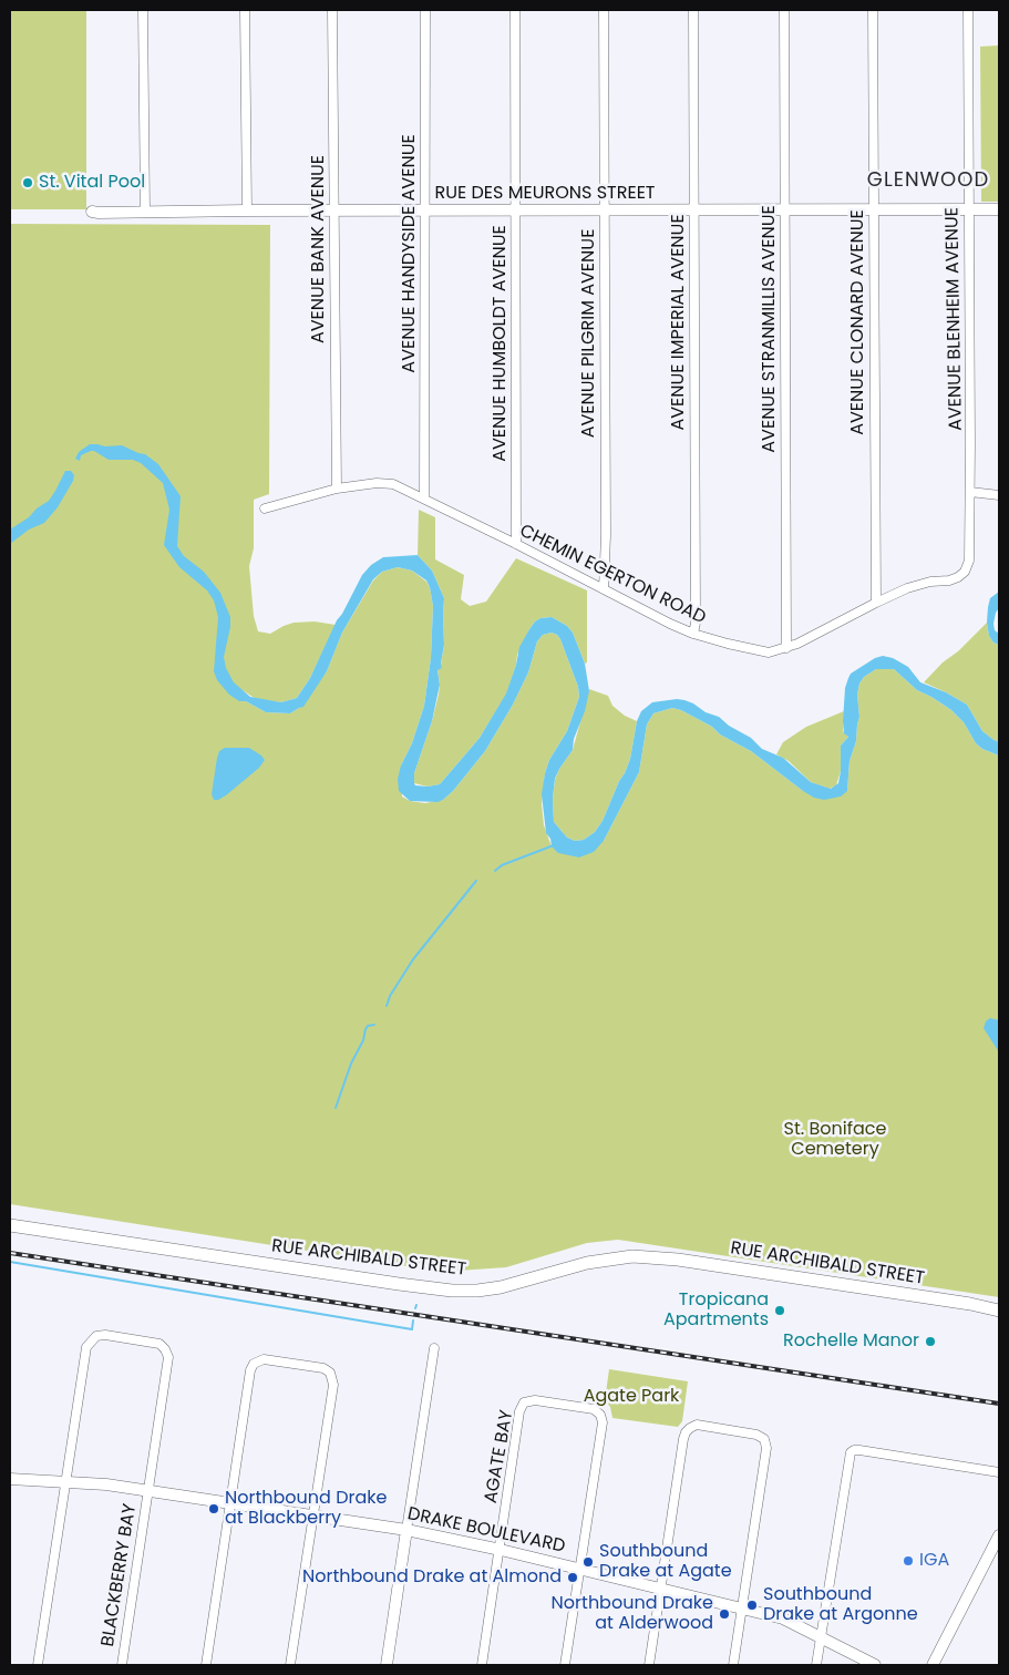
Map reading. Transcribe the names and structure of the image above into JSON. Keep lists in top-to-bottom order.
{
  "streets": {
    "main road": ["RUE ARCHIBALD STREET"],
    "street": [
      "RUE DES MEURONS STREET",
      "AVENUE BANK AVENUE",
      "AVENUE HANDYSIDE AVENUE",
      "AVENUE BLENHEIM AVENUE",
      "AVENUE IMPERIAL AVENUE",
      "AVENUE CLONARD AVENUE",
      "AVENUE STRANMILLIS AVENUE",
      "AVENUE PILGRIM AVENUE",
      "AVENUE HUMBOLDT AVENUE",
      "CHEMIN EGERTON ROAD",
      "AGATE BAY",
      "DRAKE BOULEVARD",
      "BLACKBERRY BAY"
    ]
  },
  "crossings": [
    ["RUE DES MEURONS STREET", "AVENUE BANK AVENUE"],
    ["RUE DES MEURONS STREET", "AVENUE HANDYSIDE AVENUE"],
    ["RUE DES MEURONS STREET", "AVENUE BLENHEIM AVENUE"],
    ["RUE DES MEURONS STREET", "AVENUE IMPERIAL AVENUE"],
    ["RUE DES MEURONS STREET", "AVENUE CLONARD AVENUE"],
    ["RUE DES MEURONS STREET", "AVENUE STRANMILLIS AVENUE"],
    ["RUE DES MEURONS STREET", "AVENUE PILGRIM AVENUE"],
    ["RUE DES MEURONS STREET", "AVENUE HUMBOLDT AVENUE"],
    ["AVENUE BANK AVENUE", "CHEMIN EGERTON ROAD"],
    ["AVENUE HANDYSIDE AVENUE", "CHEMIN EGERTON ROAD"],
    ["AVENUE BLENHEIM AVENUE", "CHEMIN EGERTON ROAD"],
    ["AVENUE IMPERIAL AVENUE", "CHEMIN EGERTON ROAD"],
    ["AVENUE CLONARD AVENUE", "CHEMIN EGERTON ROAD"],
    ["AVENUE STRANMILLIS AVENUE", "CHEMIN EGERTON ROAD"],
    ["AVENUE PILGRIM AVENUE", "CHEMIN EGERTON ROAD"],
    ["AVENUE HUMBOLDT AVENUE", "CHEMIN EGERTON ROAD"],
    ["AGATE BAY", "DRAKE BOULEVARD"],
    ["DRAKE BOULEVARD", "BLACKBERRY BAY"]
  ],
  "districts": ["GLENWOOD"],
  "parks": ["St. Boniface Cemetery", "Agate Park"],
  "places": [
    "St. Vital Pool",
    "Tropicana Apartments",
    "Rochelle Manor",
    "Northbound Drake at Blackberry",
    "IGA",
    "Southbound Drake at Agate",
    "Northbound Drake at Almond",
    "Southbound Drake at Argonne",
    "Northbound Drake at Alderwood"
  ]
}
